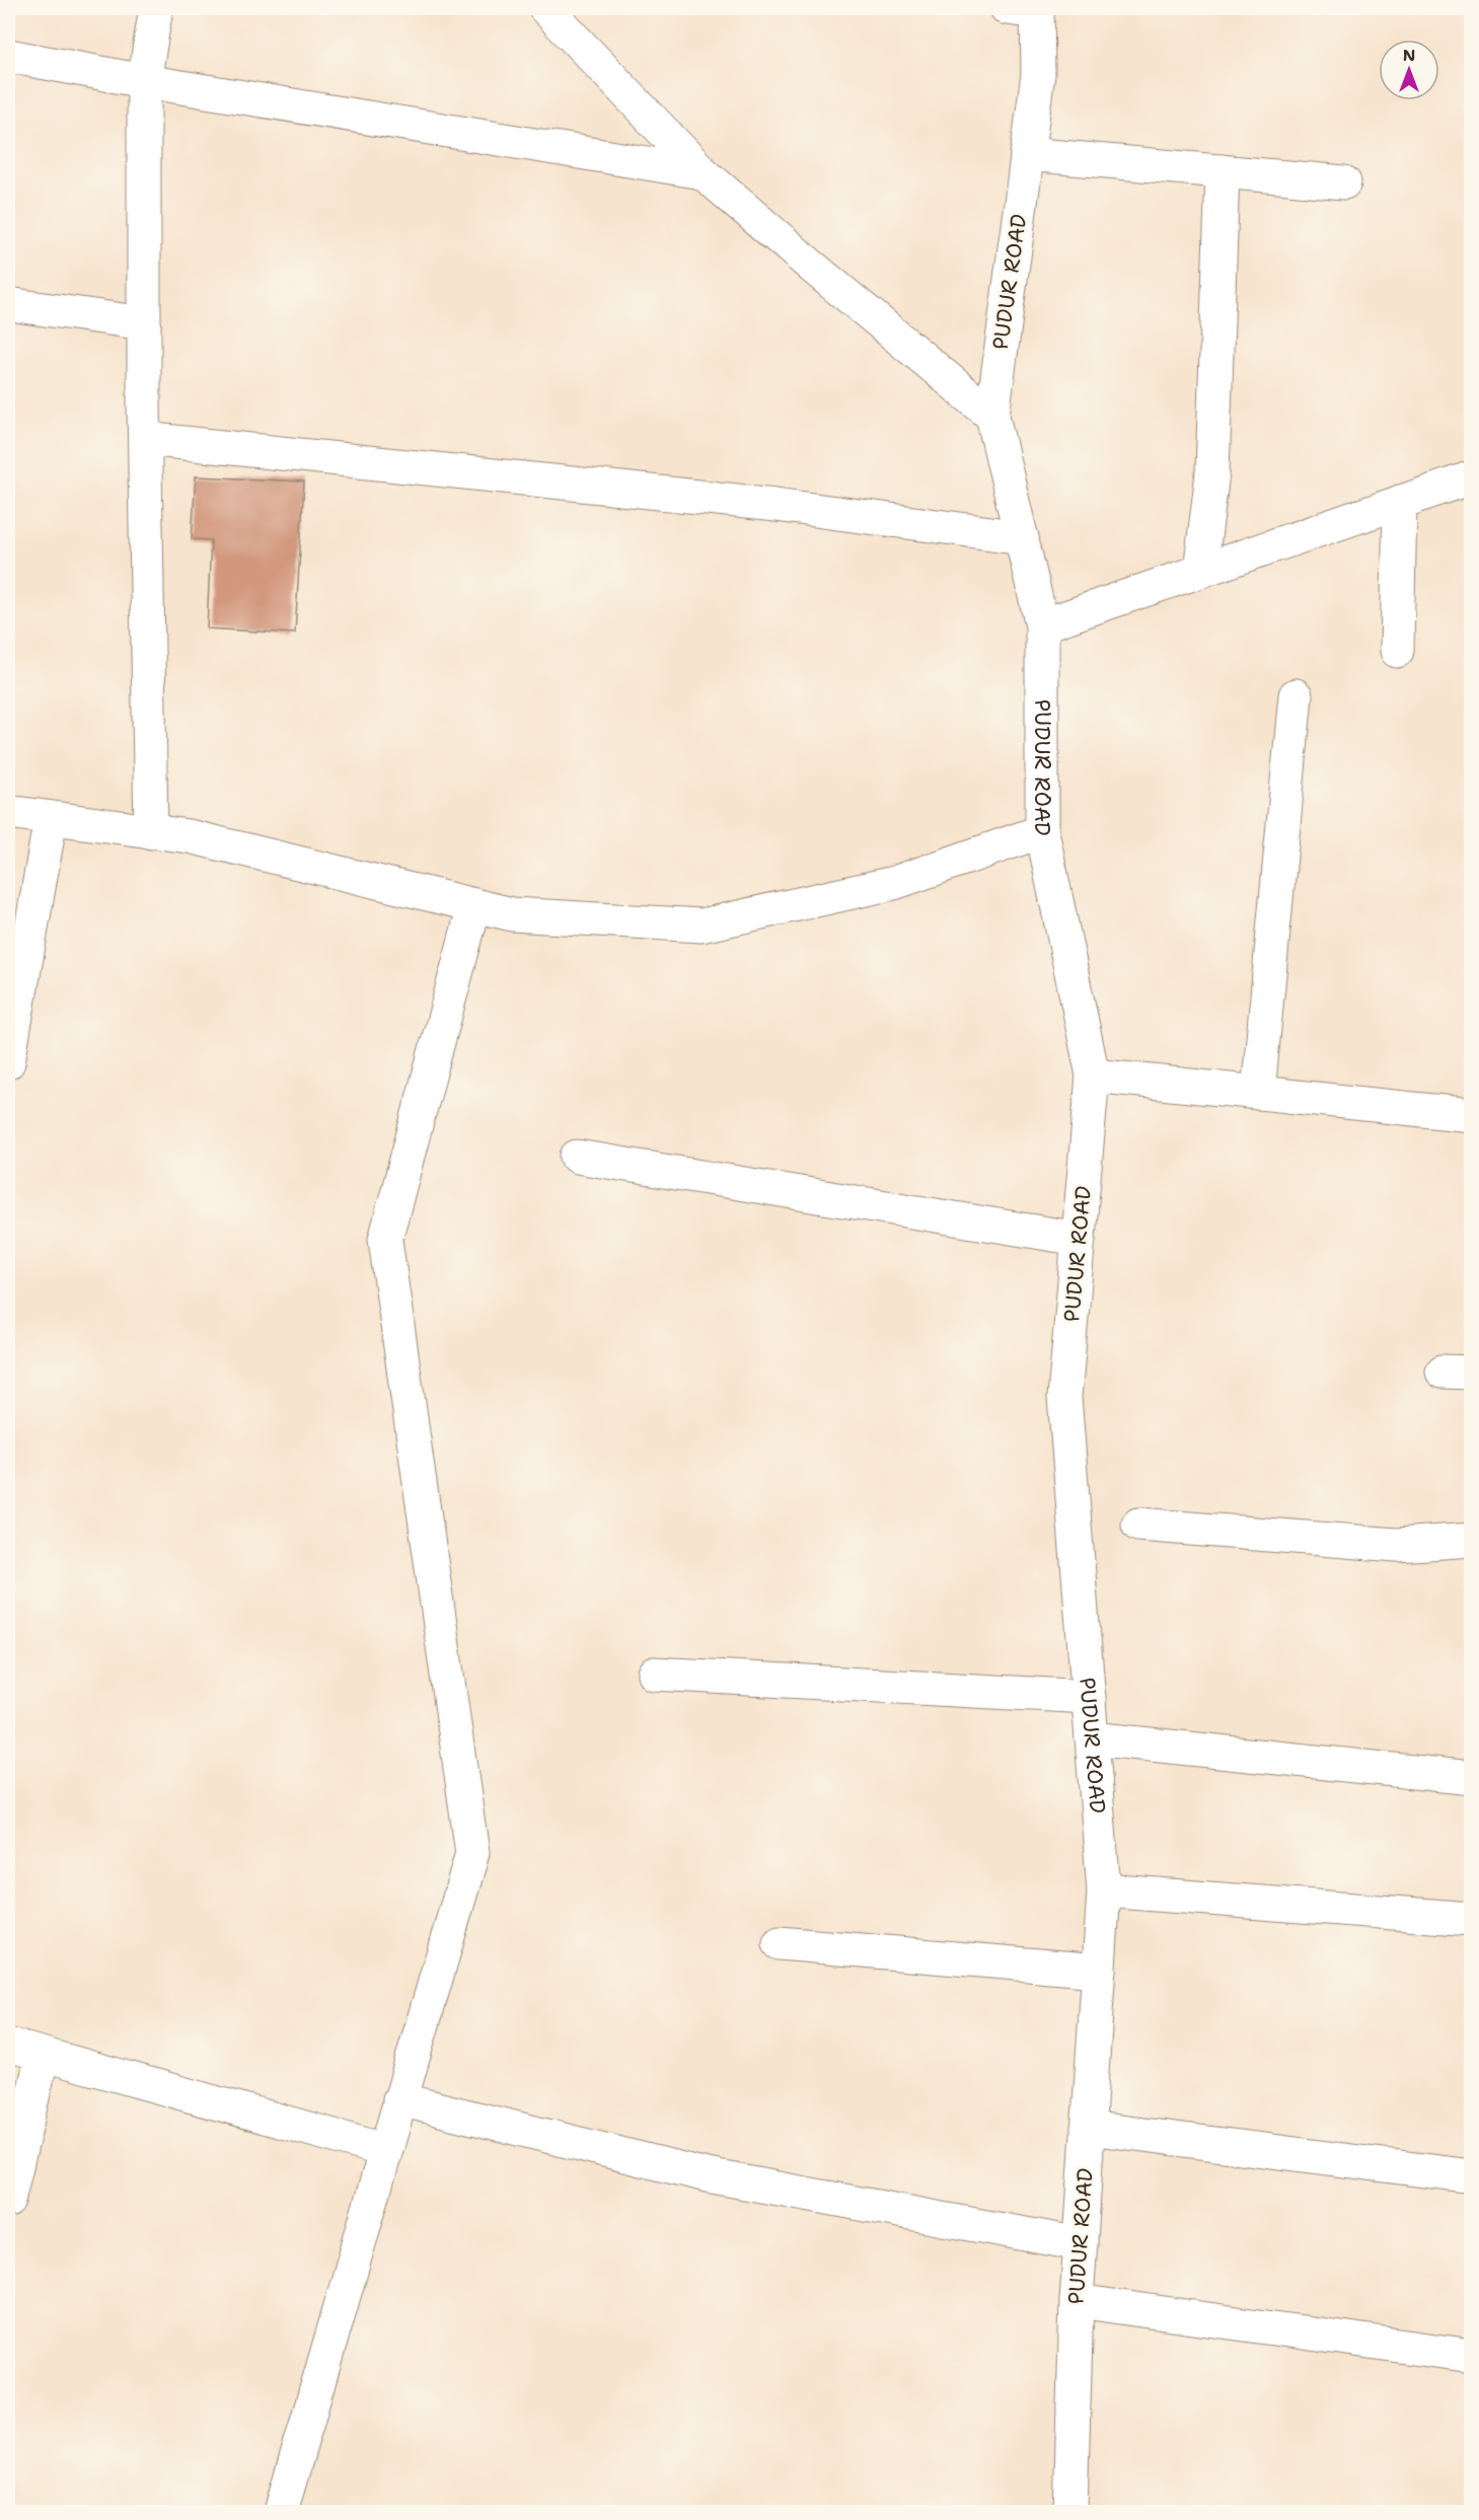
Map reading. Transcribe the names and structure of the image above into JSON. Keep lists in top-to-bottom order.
{
  "streets": {
    "street": ["PUDUR ROAD"]
  },
  "north": "top"
}
